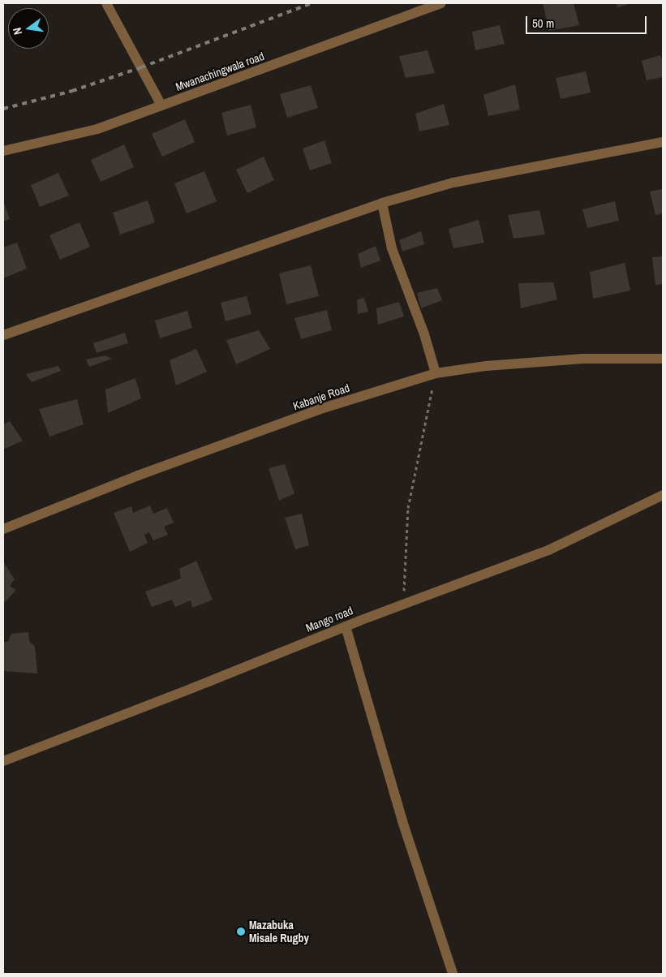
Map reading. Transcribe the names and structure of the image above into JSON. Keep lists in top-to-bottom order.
{
  "streets": {
    "street": ["Mwanachingwala road", "Kabanje Road", "Mango road"]
  },
  "places": ["Mazabuka Misale Rugby"],
  "scale_bar": "50 m",
  "north": "left"
}
